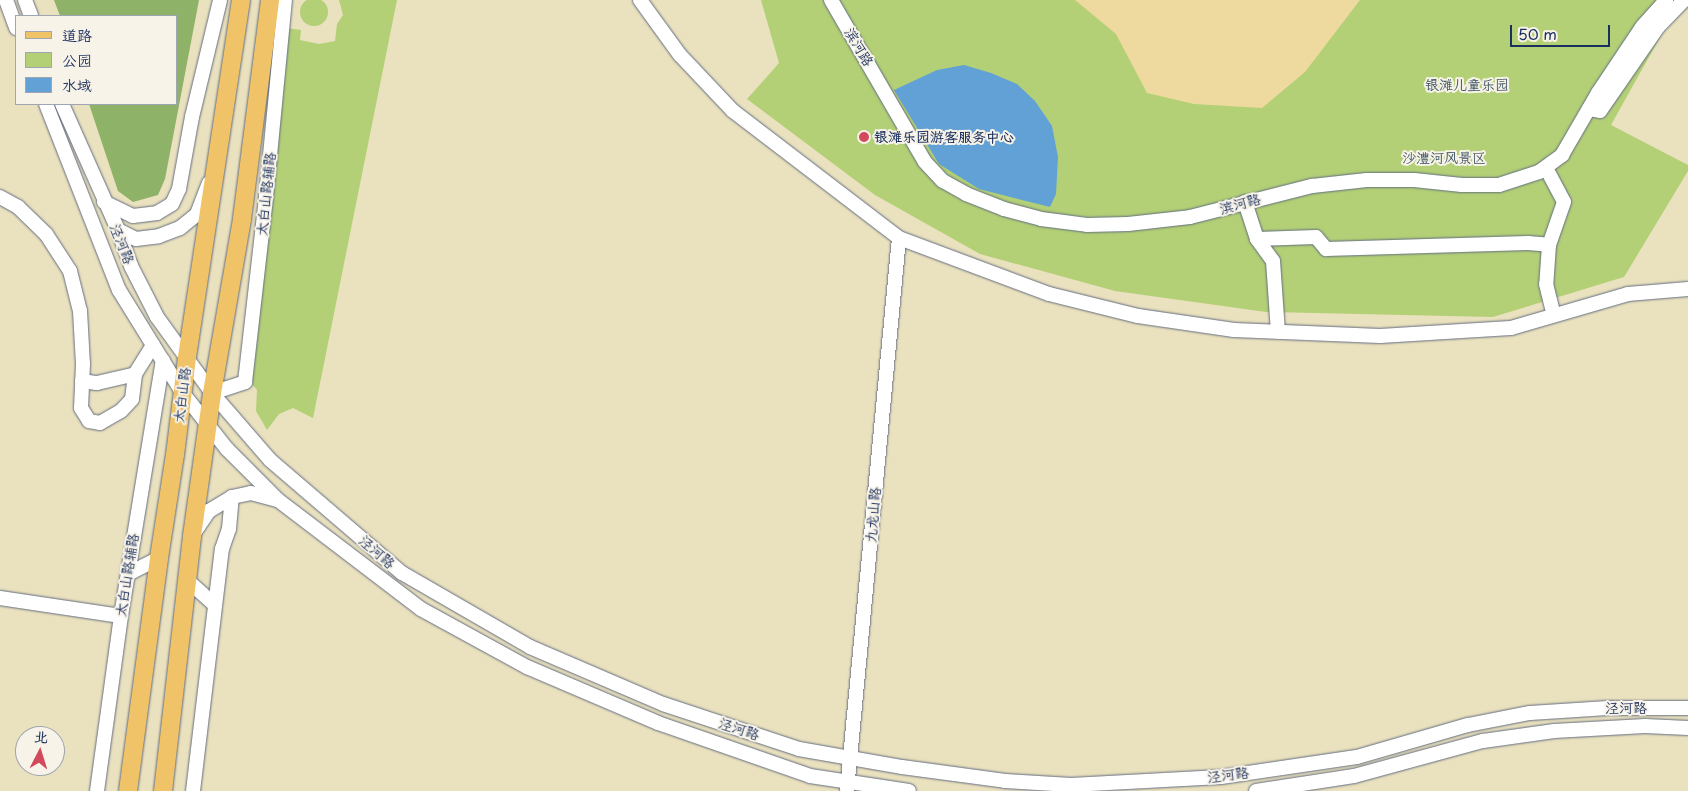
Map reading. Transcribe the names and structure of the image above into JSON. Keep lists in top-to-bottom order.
{
  "streets": {
    "main road": ["太白山路"],
    "street": [
      "滨河路",
      "太白山路辅路",
      "泾河路",
      "九龙山路"
    ]
  },
  "crossings": [
    ["太白山路辅路", "泾河路"],
    ["太白山路辅路", "太白山路"],
    ["泾河路", "太白山路"],
    ["泾河路", "九龙山路"]
  ],
  "parks": ["银滩儿童乐园", "沙澧河风景区"],
  "places": ["银滩乐园游客服务中心"],
  "legend": ["道路", "公园", "水域"],
  "scale_bar": "50 m",
  "north": "top"
}
